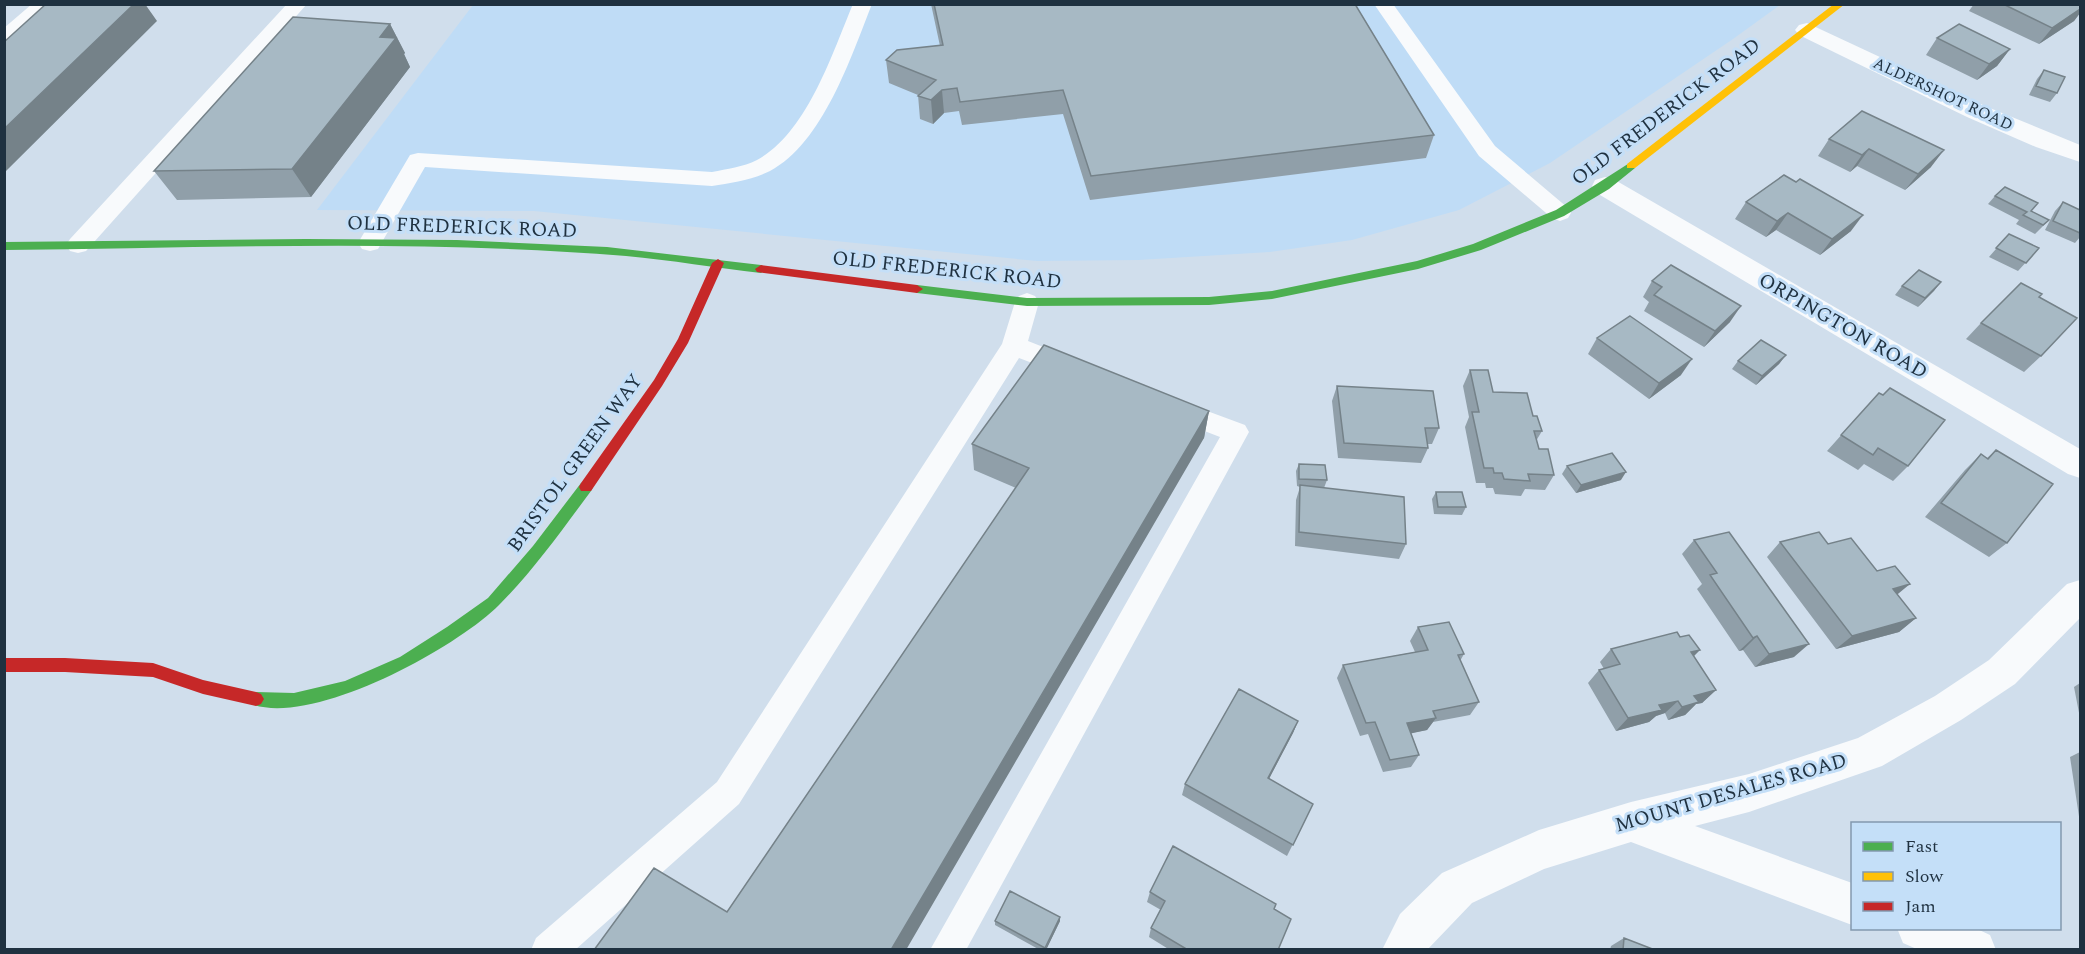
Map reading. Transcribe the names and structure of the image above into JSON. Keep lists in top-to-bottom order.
{
  "streets": {
    "street": [
      "ALDERSHOT ROAD",
      "OLD FREDERICK ROAD",
      "ORPINGTON ROAD",
      "BRISTOL GREEN WAY",
      "MOUNT DESALES ROAD"
    ]
  },
  "crossings": [
    ["ALDERSHOT ROAD", "OLD FREDERICK ROAD"],
    ["OLD FREDERICK ROAD", "ORPINGTON ROAD"],
    ["OLD FREDERICK ROAD", "BRISTOL GREEN WAY"]
  ],
  "legend": ["Fast", "Slow", "Jam"]
}
